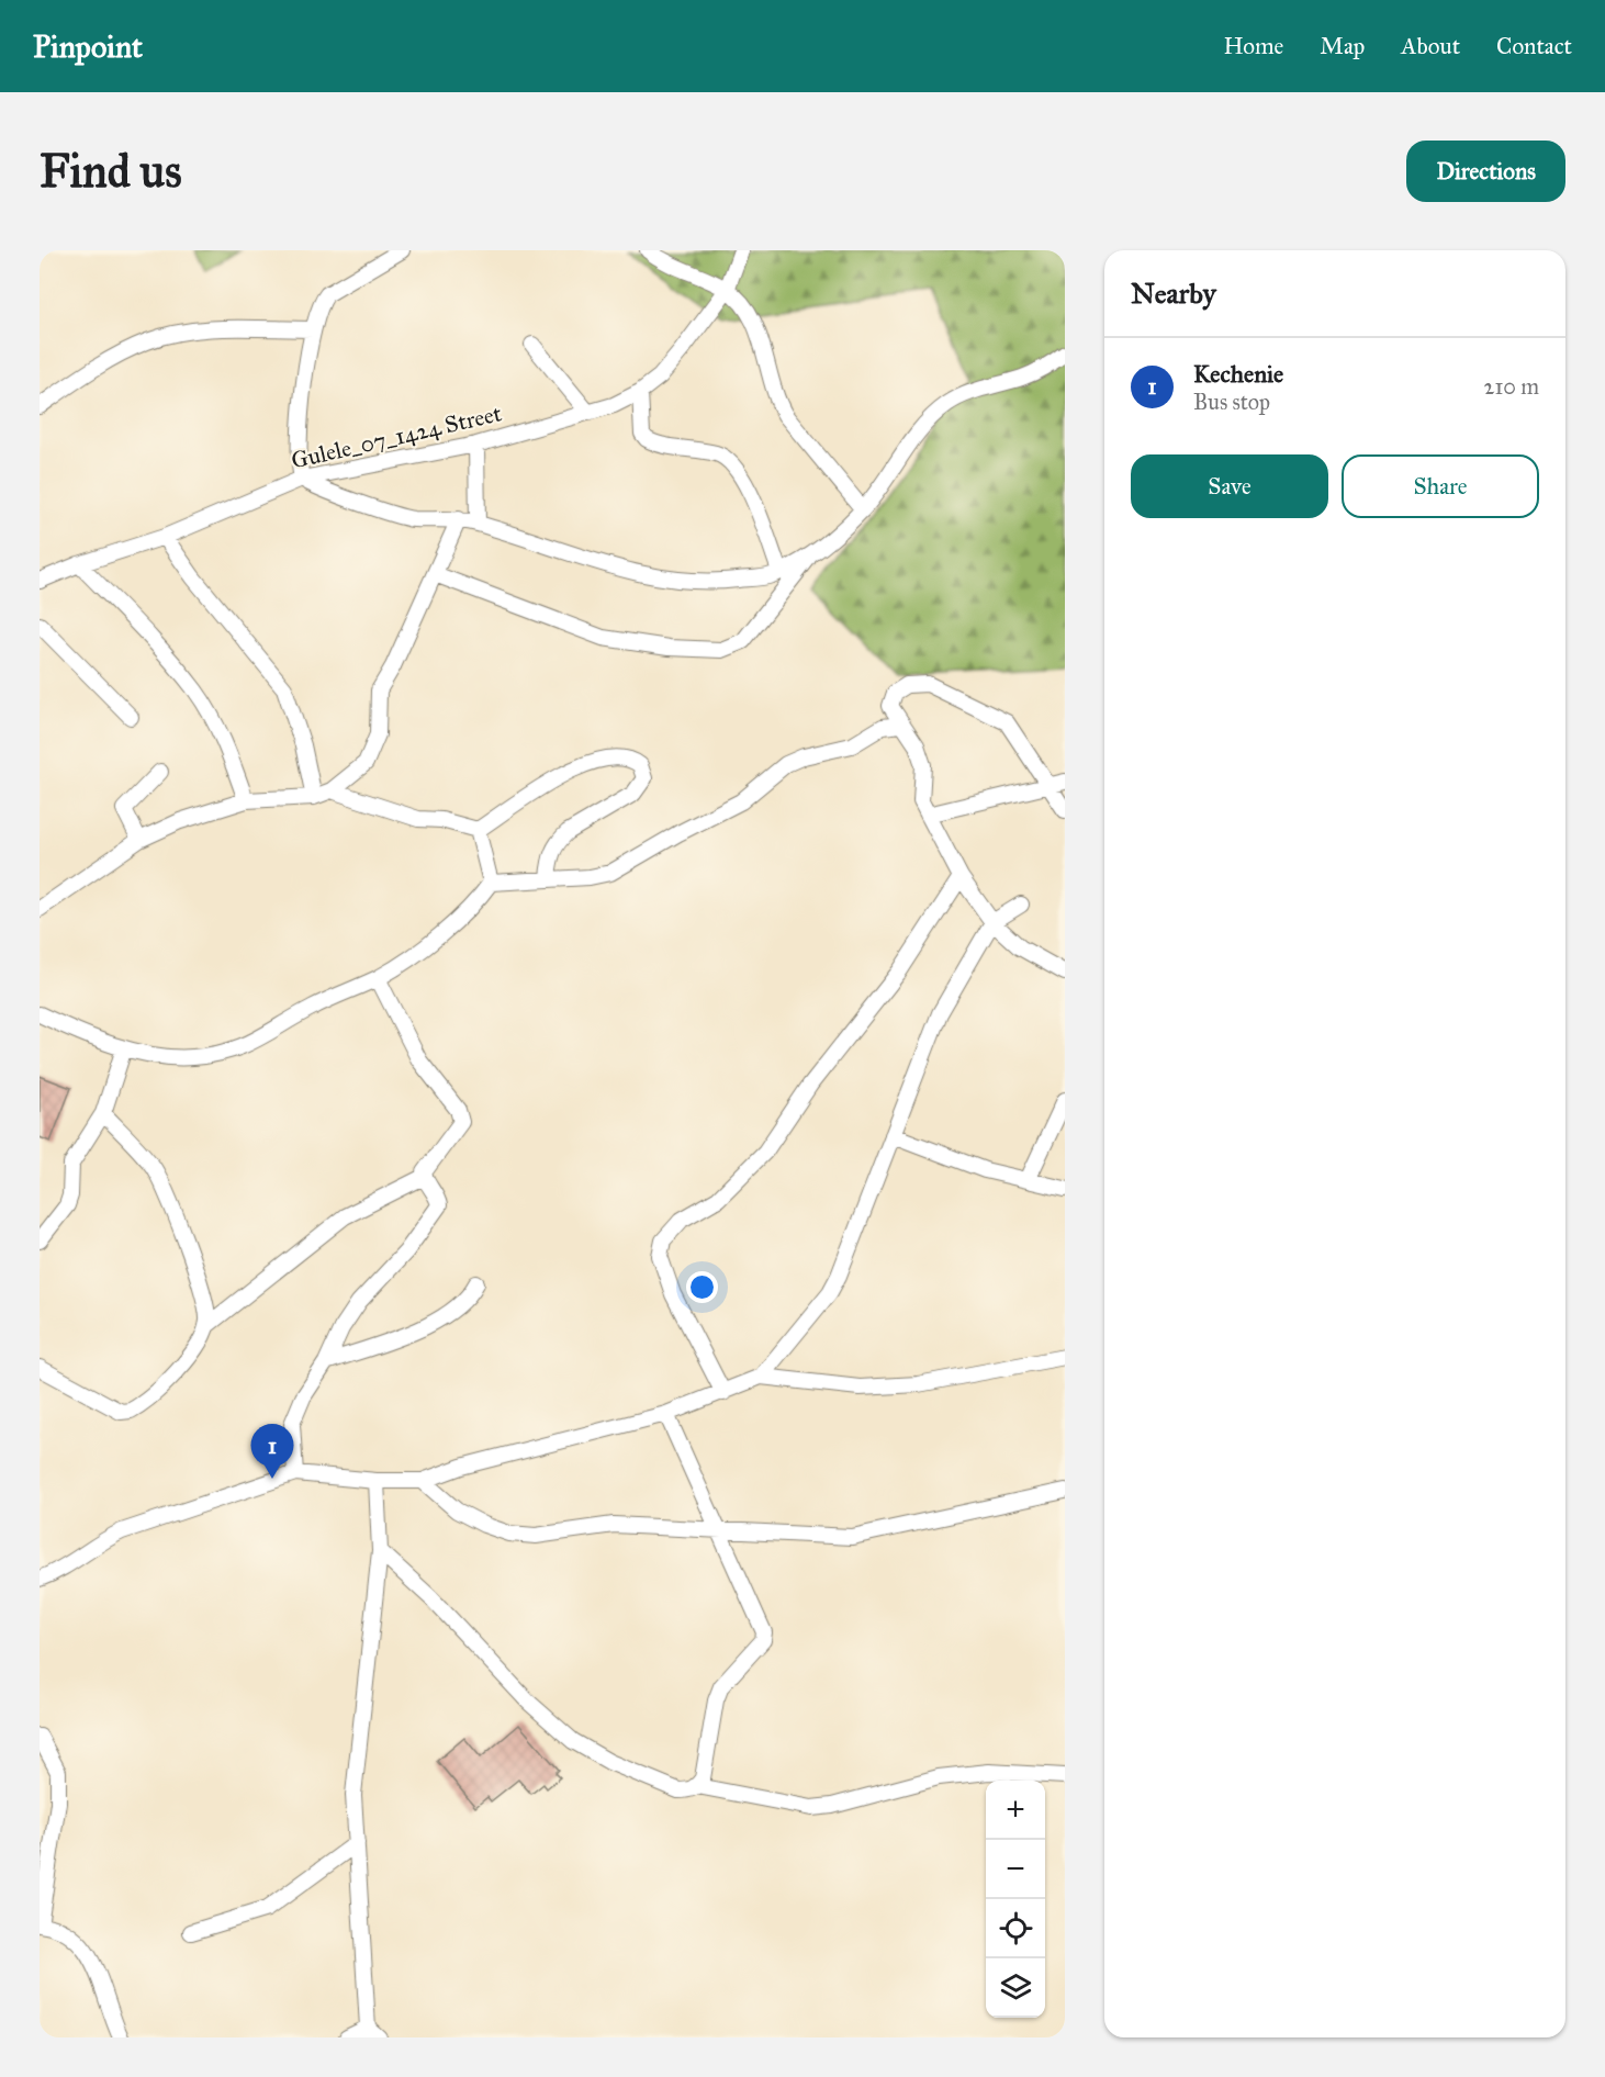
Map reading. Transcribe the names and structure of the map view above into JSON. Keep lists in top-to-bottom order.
{
  "streets": {
    "street": ["Gulele_07_1424 Street"]
  },
  "page": {
    "header": "Pinpoint",
    "nav": [
      "Home",
      "Map",
      "About",
      "Contact"
    ],
    "buttons": [
      "Directions",
      ["Save", "Share"]
    ],
    "title": "Find us",
    "heading": "Nearby",
    "list": [
      {
        "mark": "1",
        "name": "Kechenie",
        "note": "Bus stop",
        "value": "210 m"
      }
    ],
    "pins": "1",
    "map_buttons": ["+", "−"]
  }
}
